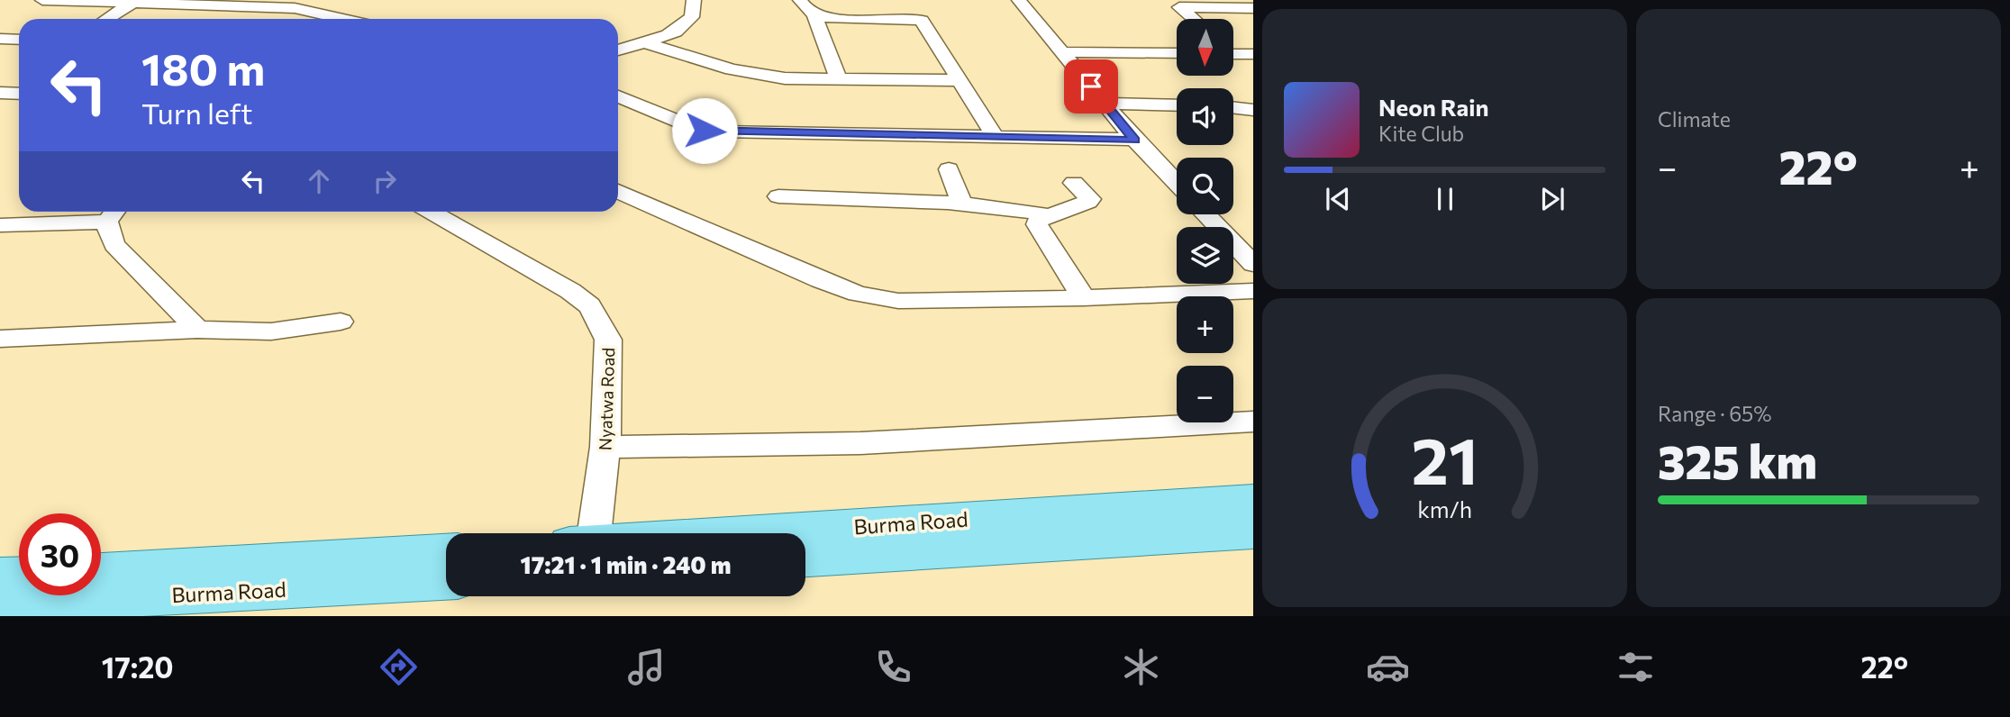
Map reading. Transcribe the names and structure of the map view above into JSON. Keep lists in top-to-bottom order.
{
  "streets": {
    "main road": ["Burma Road"],
    "street": ["Nyatwa Road"]
  },
  "north": "bottom",
  "page": {
    "tile": [
      "Climate",
      ["Range · 65%", "325 km"]
    ],
    "map_buttons": ["+", "−"],
    "turn": ["180 m", "Turn left"],
    "song": ["Neon Rain", "Kite Club"],
    "heat": ["−", "22°", "+"],
    "limit": "30",
    "trip": "17:21 · 1 min · 240 m",
    "tabs": ["17:20", "22°"],
    "gauge": ["21", "km/h"]
  }
}
